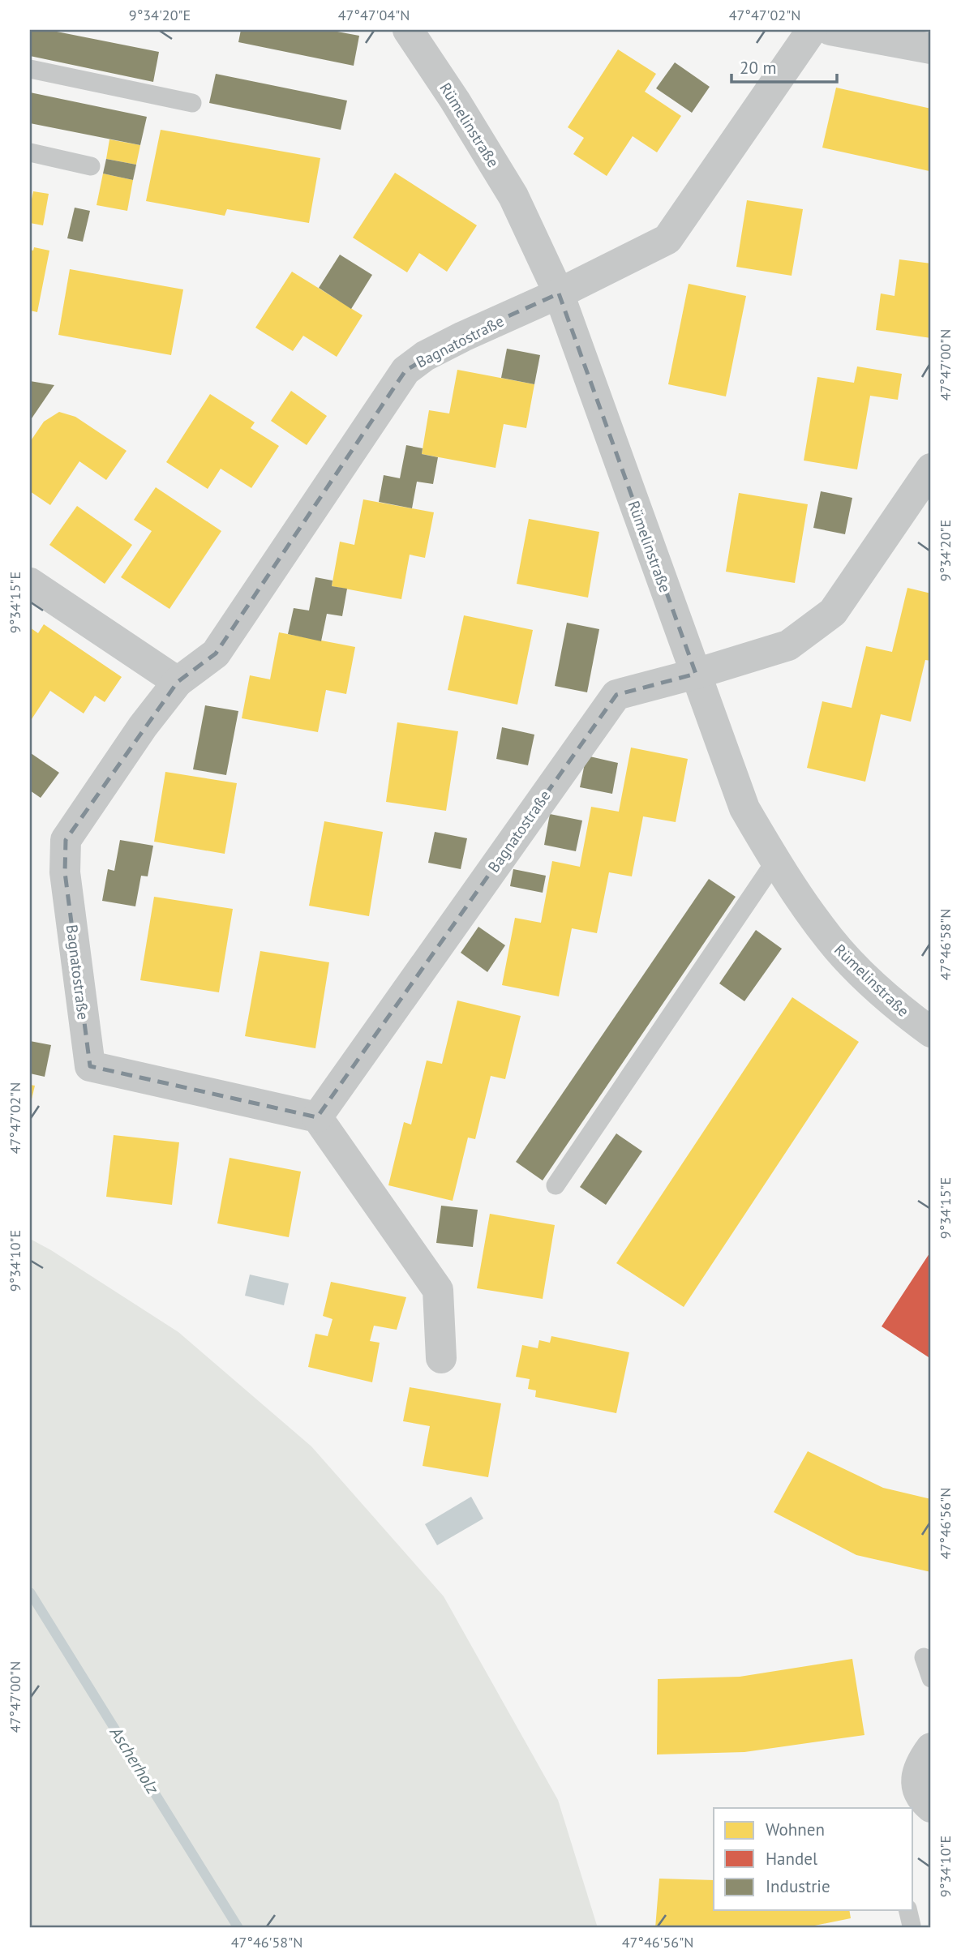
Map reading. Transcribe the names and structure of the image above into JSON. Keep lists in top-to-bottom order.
{
  "streets": {
    "street": ["Rümelinstraße", "Bagnatostraße"]
  },
  "crossings": [
    ["Rümelinstraße", "Bagnatostraße"]
  ],
  "water": ["Ascherholz"],
  "legend": ["Wohnen", "Handel", "Industrie"],
  "scale_bar": "20 m",
  "coordinates": [
    "9°34'20\"E",
    "47°47'04\"N",
    "47°47'02\"N",
    "47°47'00\"N",
    "9°34'15\"E",
    "47°46'58\"N",
    "9°34'10\"E",
    "47°46'56\"N"
  ]
}
